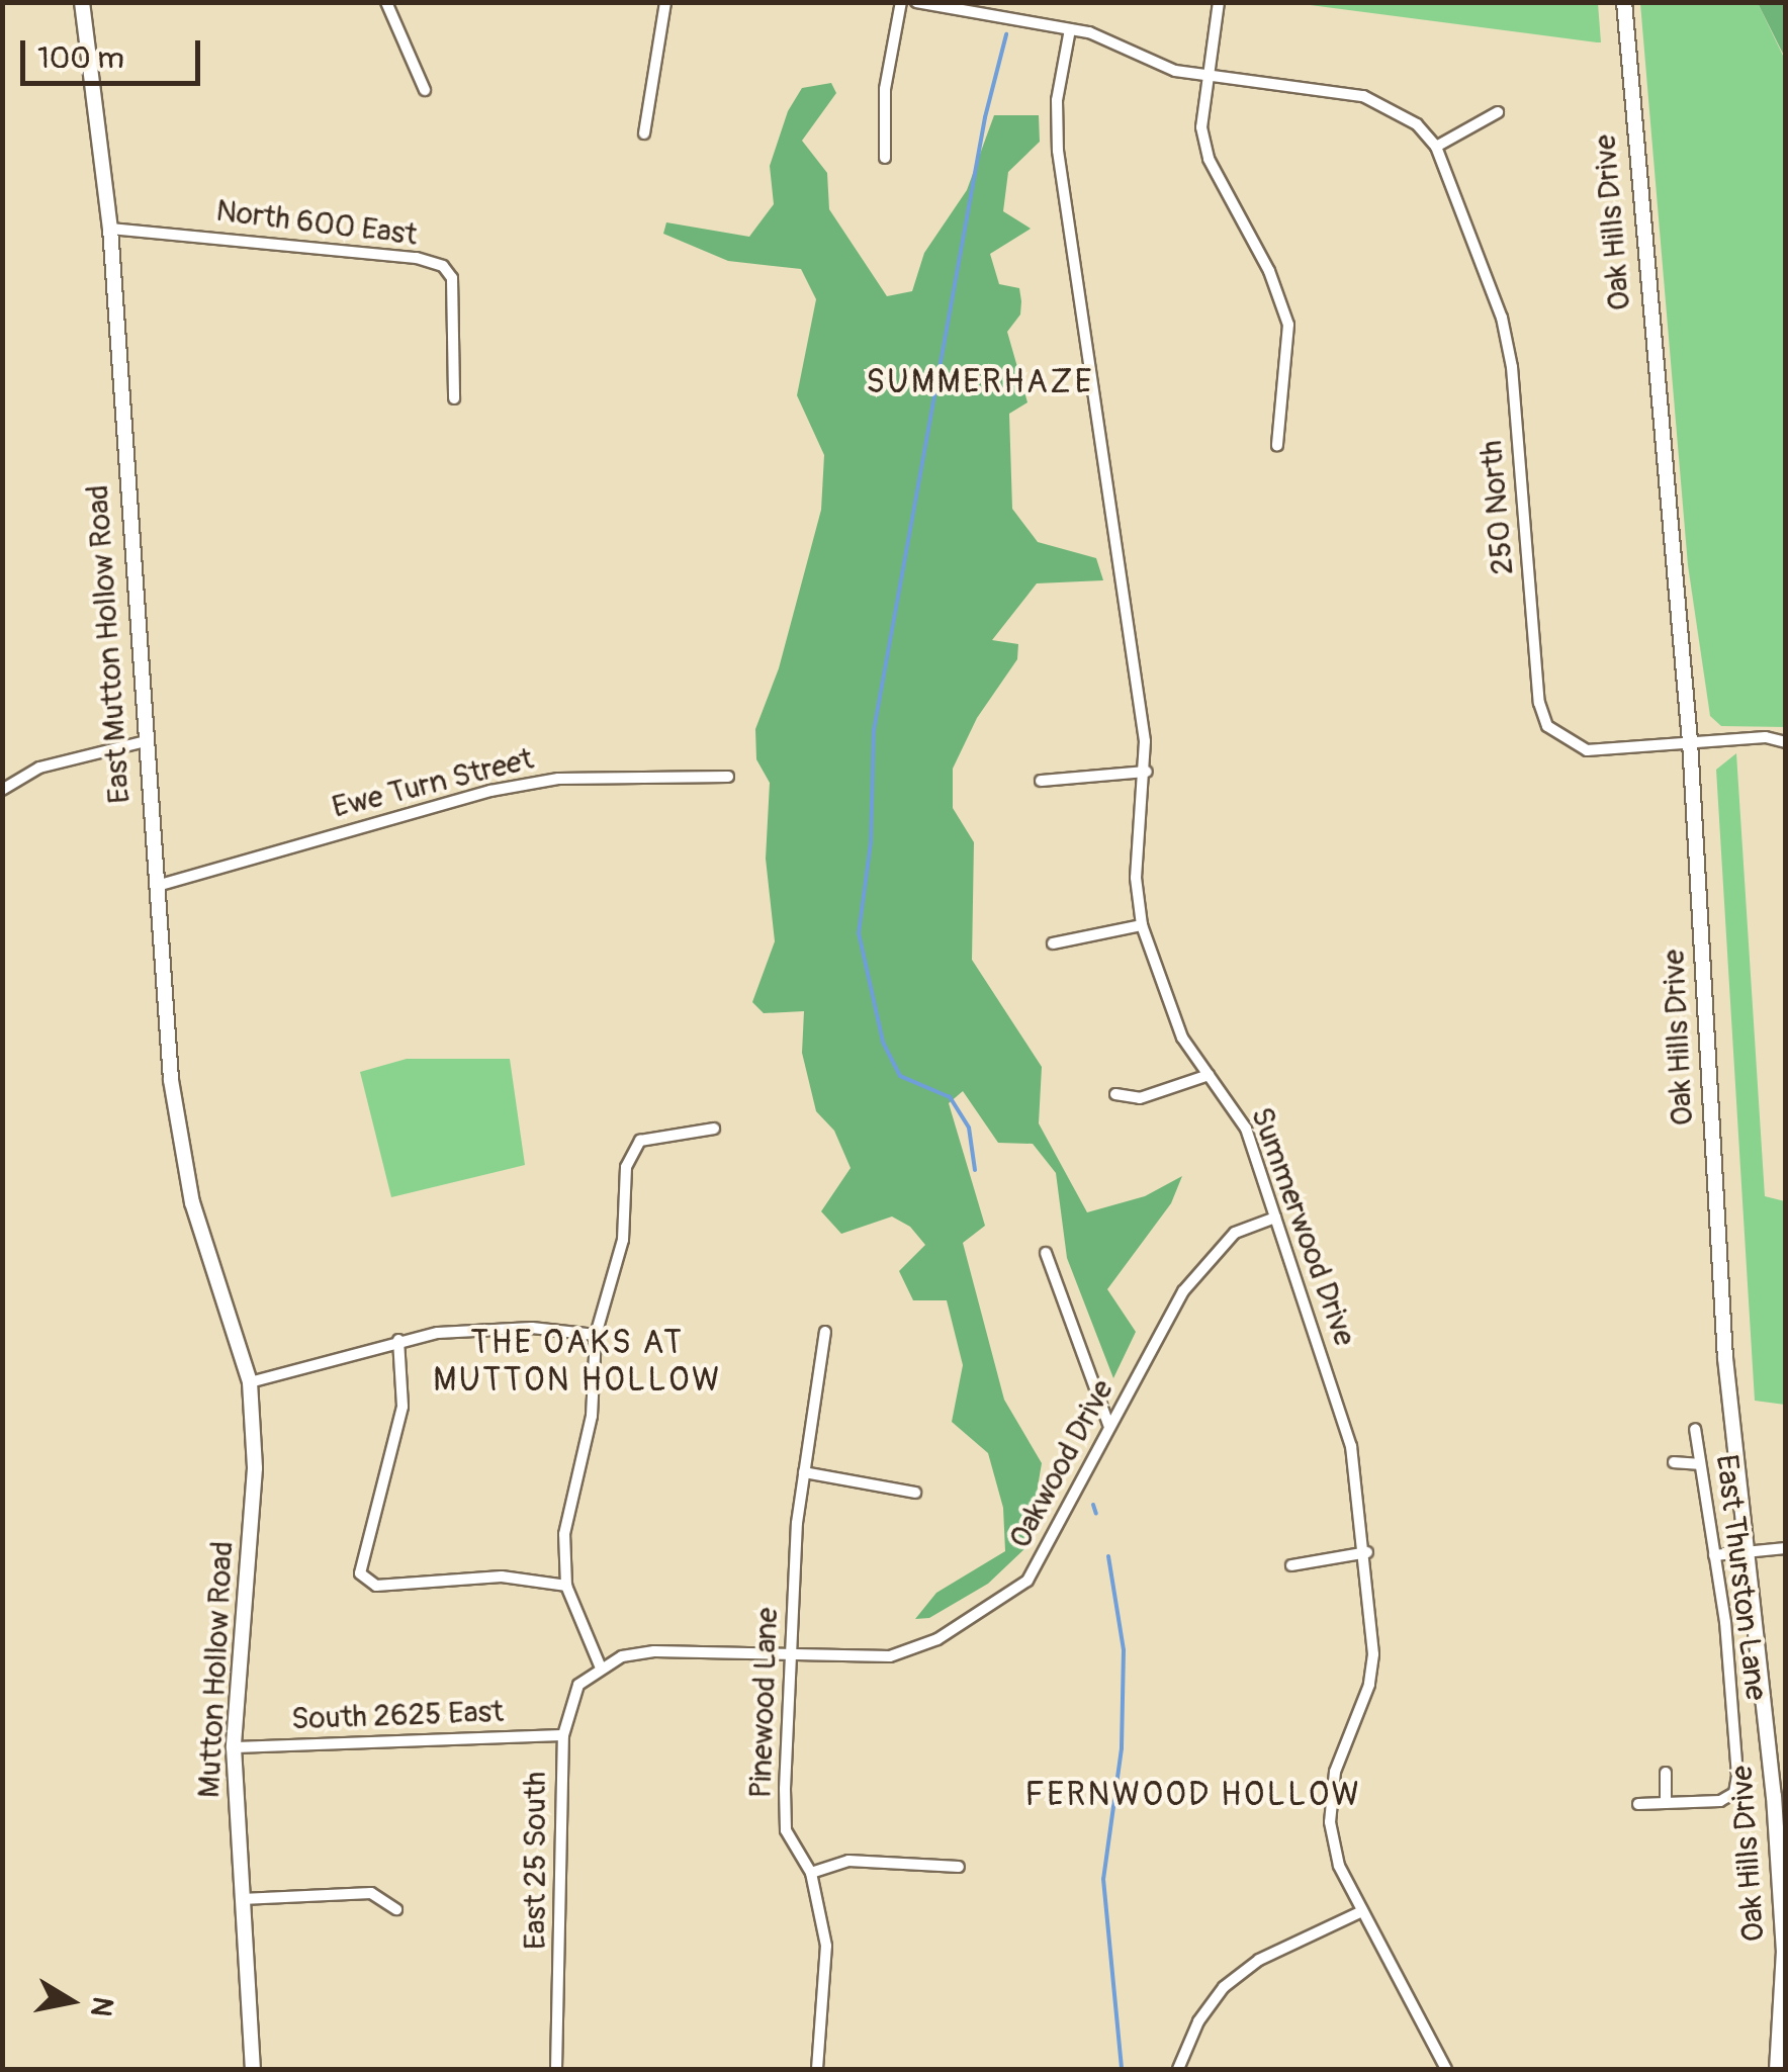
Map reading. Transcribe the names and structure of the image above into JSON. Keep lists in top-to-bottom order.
{
  "streets": {
    "street": [
      "Oak Hills Drive",
      "North 600 East",
      "250 North",
      "East Mutton Hollow Road",
      "Ewe Turn Street",
      "Summerwood Drive",
      "Oakwood Drive",
      "East Thurston Lane",
      "Mutton Hollow Road",
      "Pinewood Lane",
      "South 2625 East",
      "East 25 South"
    ]
  },
  "crossings": [
    ["Oak Hills Drive", "250 North"],
    ["North 600 East", "East Mutton Hollow Road"],
    ["East Mutton Hollow Road", "Ewe Turn Street"],
    ["East Mutton Hollow Road", "Mutton Hollow Road"],
    ["Summerwood Drive", "Oakwood Drive"],
    ["Oakwood Drive", "Pinewood Lane"],
    ["Oakwood Drive", "East 25 South"],
    ["Mutton Hollow Road", "South 2625 East"],
    ["South 2625 East", "East 25 South"]
  ],
  "districts": ["SUMMERHAZE", "THE OAKS AT MUTTON HOLLOW", "FERNWOOD HOLLOW"],
  "scale_bar": "100 m",
  "north": "right"
}
